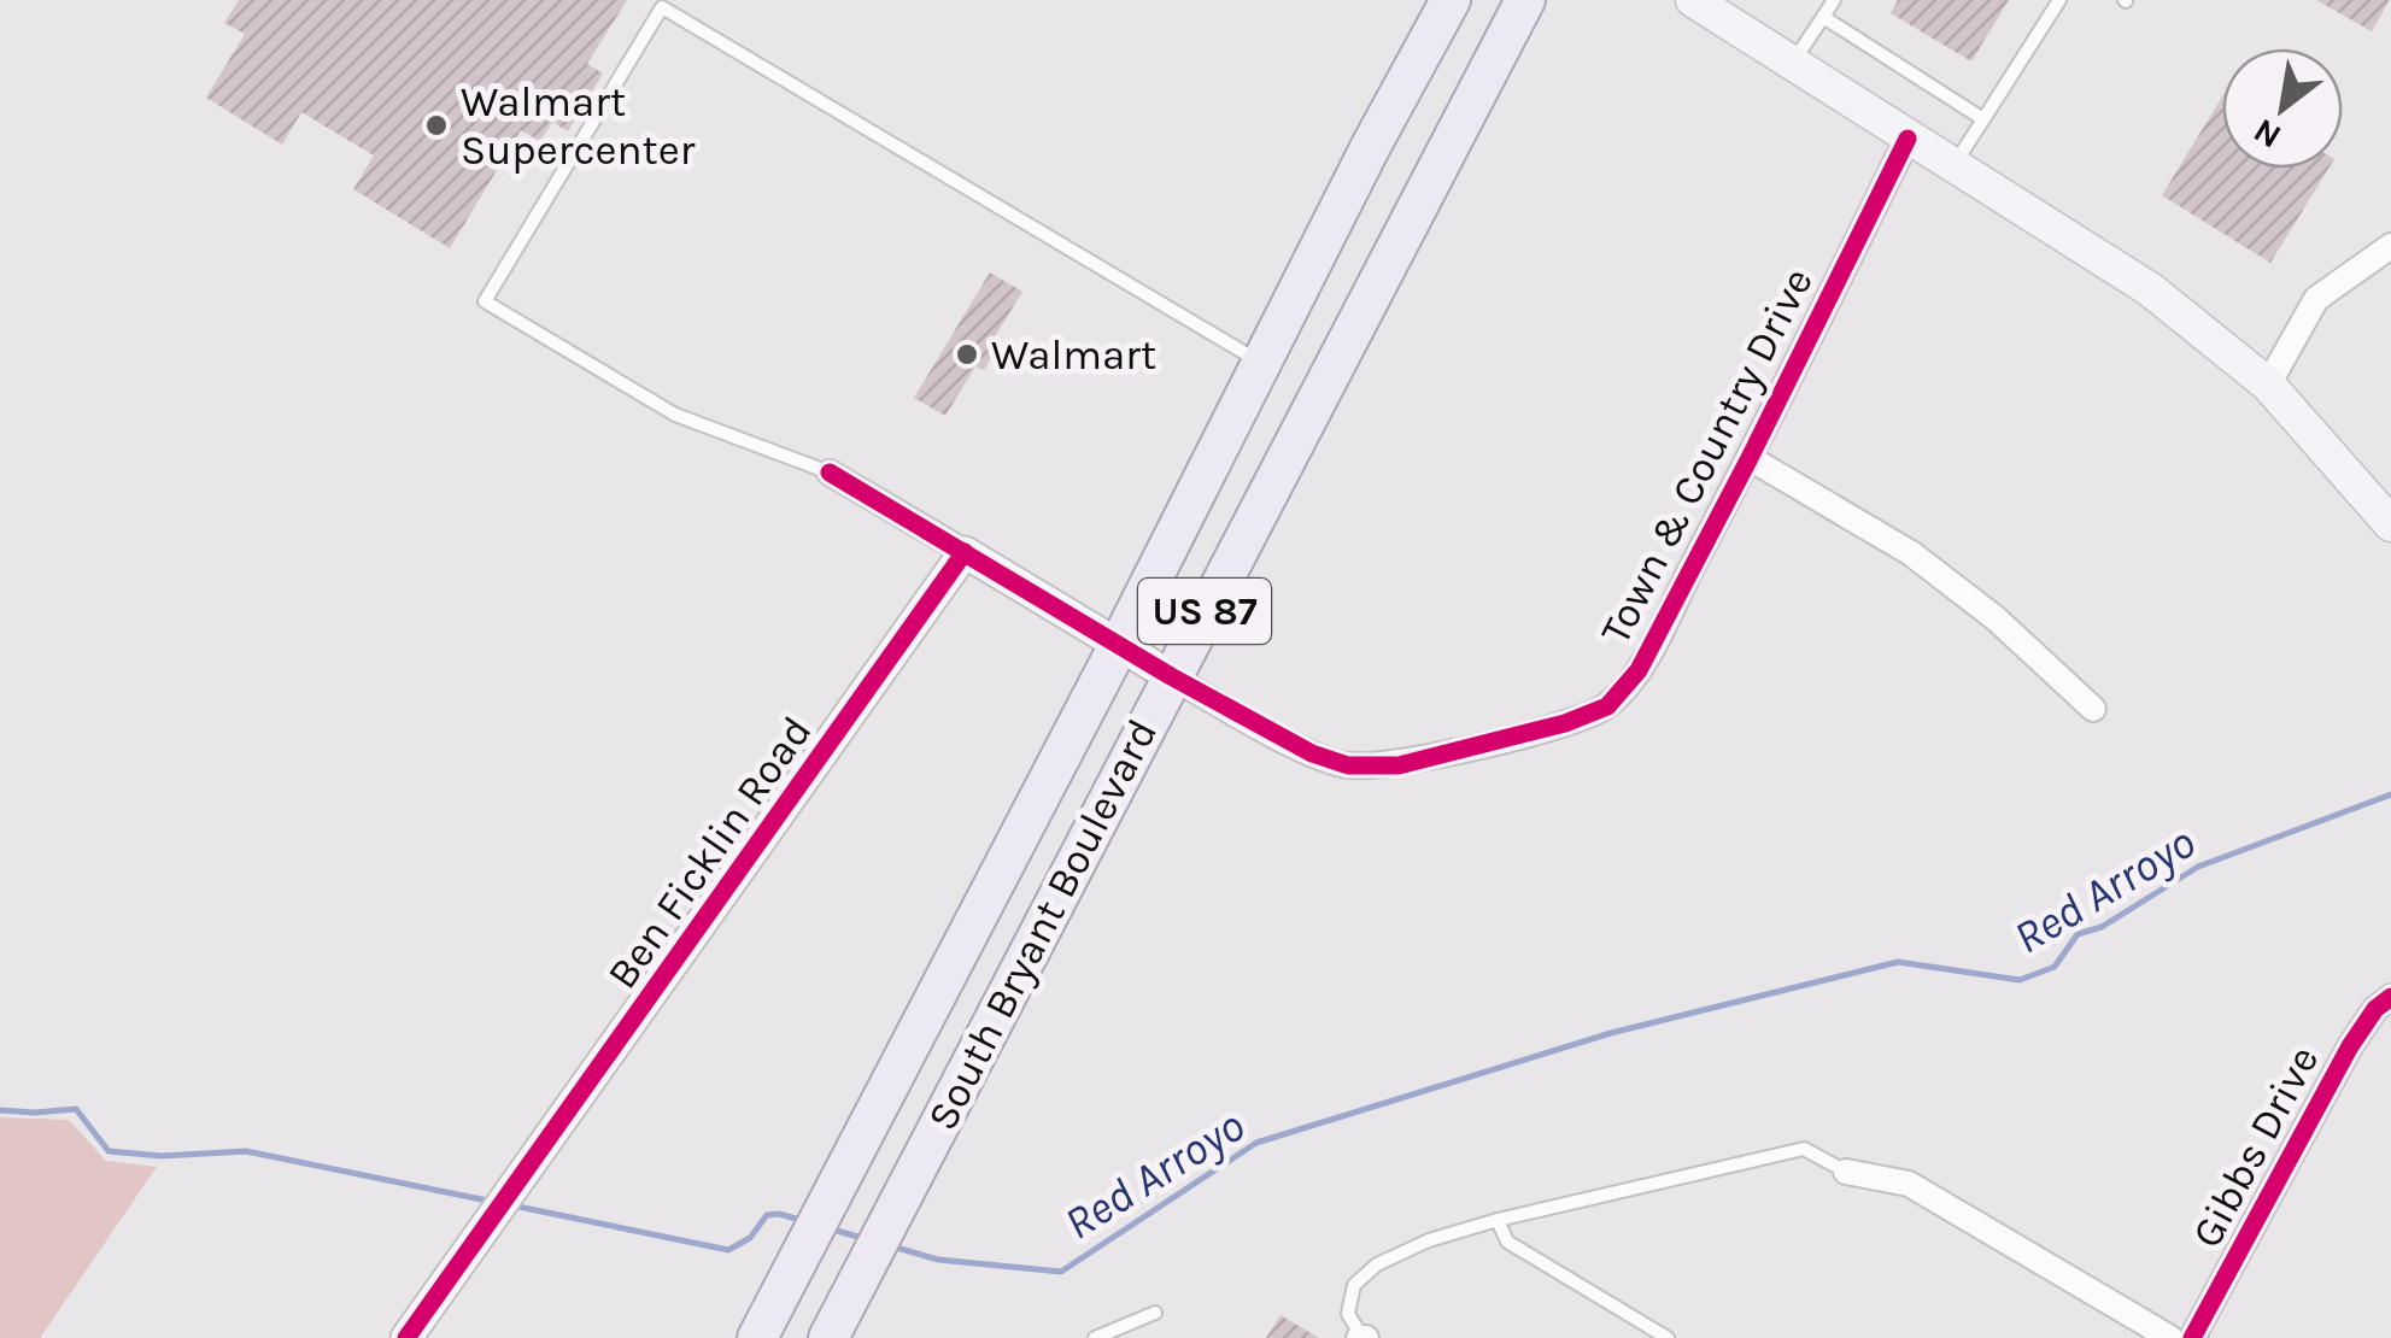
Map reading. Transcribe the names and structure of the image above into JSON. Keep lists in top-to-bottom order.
{
  "streets": {
    "main road": ["US 87", "South Bryant Boulevard"],
    "street": ["Town & Country Drive", "Ben Ficklin Road", "Gibbs Drive"]
  },
  "crossings": [
    ["Town & Country Drive", "South Bryant Boulevard"]
  ],
  "water": ["Red Arroyo"],
  "places": ["Walmart Supercenter", "Walmart"],
  "north": "bottom left"
}
